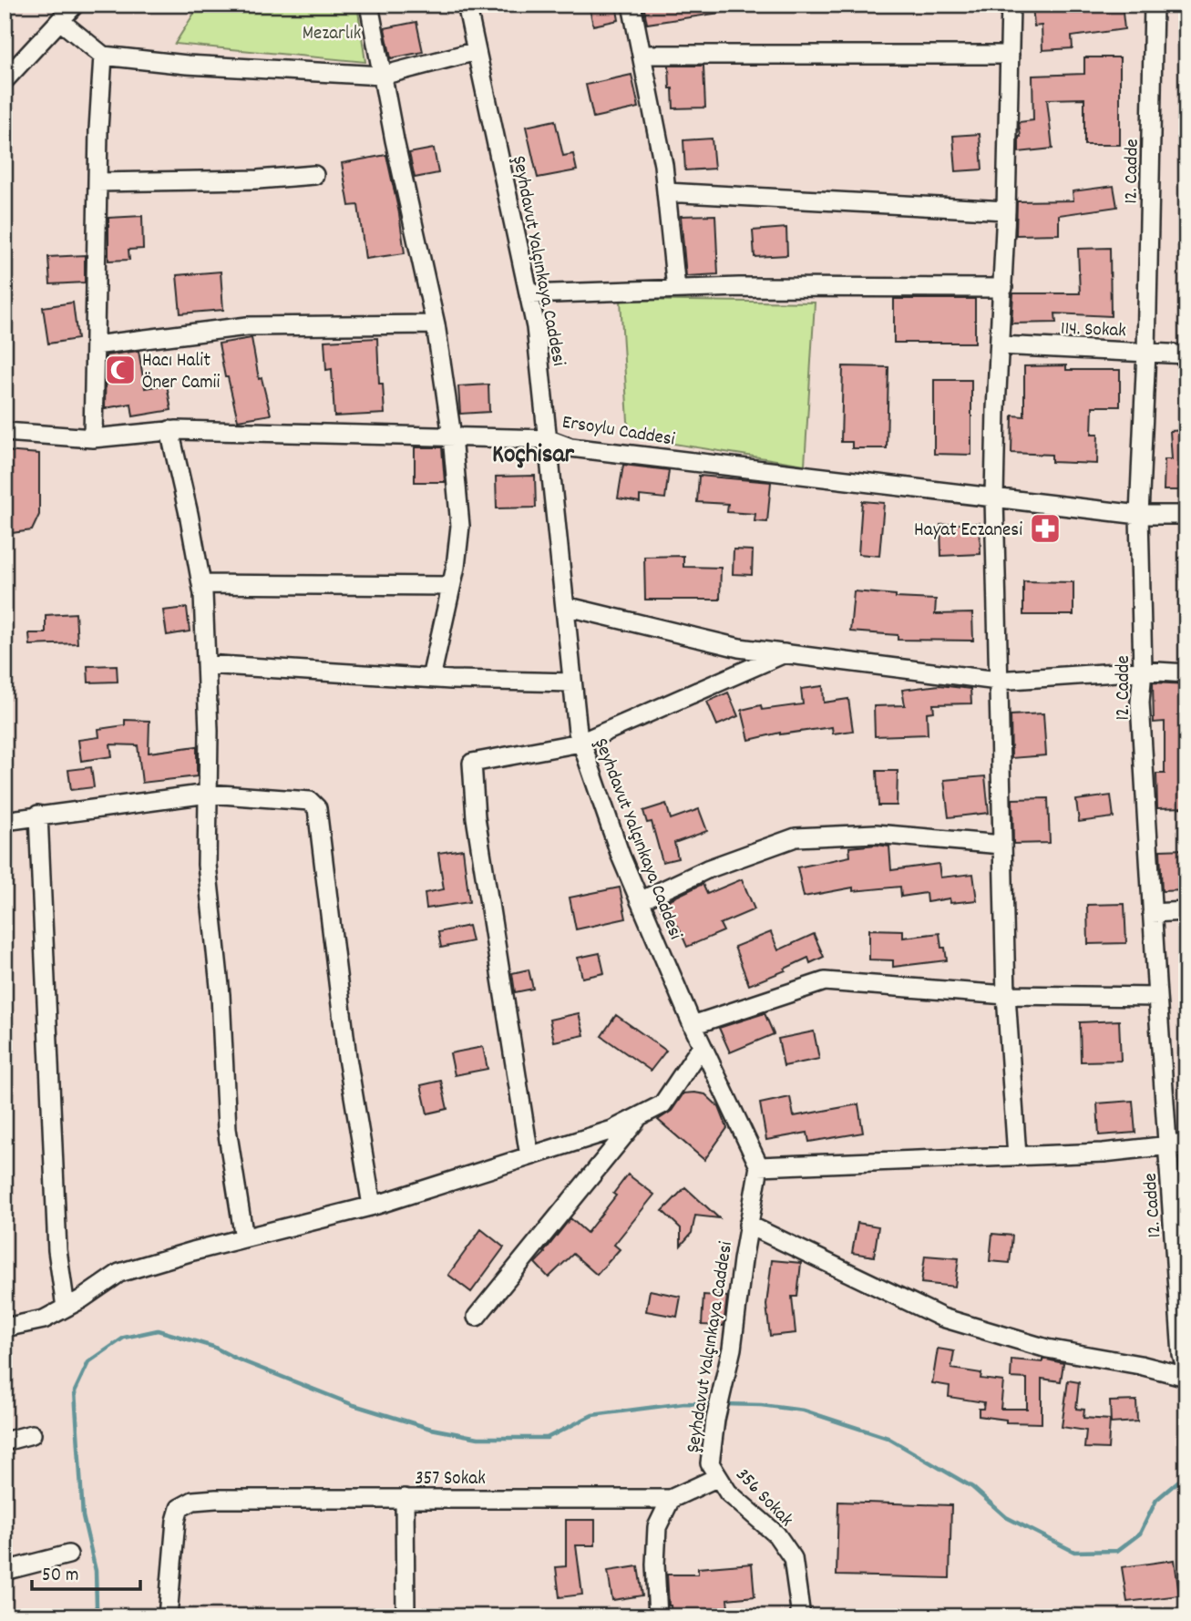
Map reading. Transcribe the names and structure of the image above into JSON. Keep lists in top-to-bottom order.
{
  "streets": {
    "street": [
      "12. Cadde",
      "Şeyhdavut Yalçınkaya Caddesi",
      "114. Sokak",
      "Ersoylu Caddesi",
      "357 Sokak",
      "356 Sokak"
    ]
  },
  "crossings": [
    ["12. Cadde", "114. Sokak"],
    ["12. Cadde", "Ersoylu Caddesi"],
    ["Şeyhdavut Yalçınkaya Caddesi", "Ersoylu Caddesi"],
    ["Şeyhdavut Yalçınkaya Caddesi", "357 Sokak"],
    ["Şeyhdavut Yalçınkaya Caddesi", "356 Sokak"],
    ["357 Sokak", "356 Sokak"]
  ],
  "districts": ["Koçhisar"],
  "parks": ["Mezarlık"],
  "places": {
    "mosque": ["Hacı Halit Öner Camii"],
    "pharmacy": ["Hayat Eczanesi"]
  },
  "scale_bar": "50 m"
}
